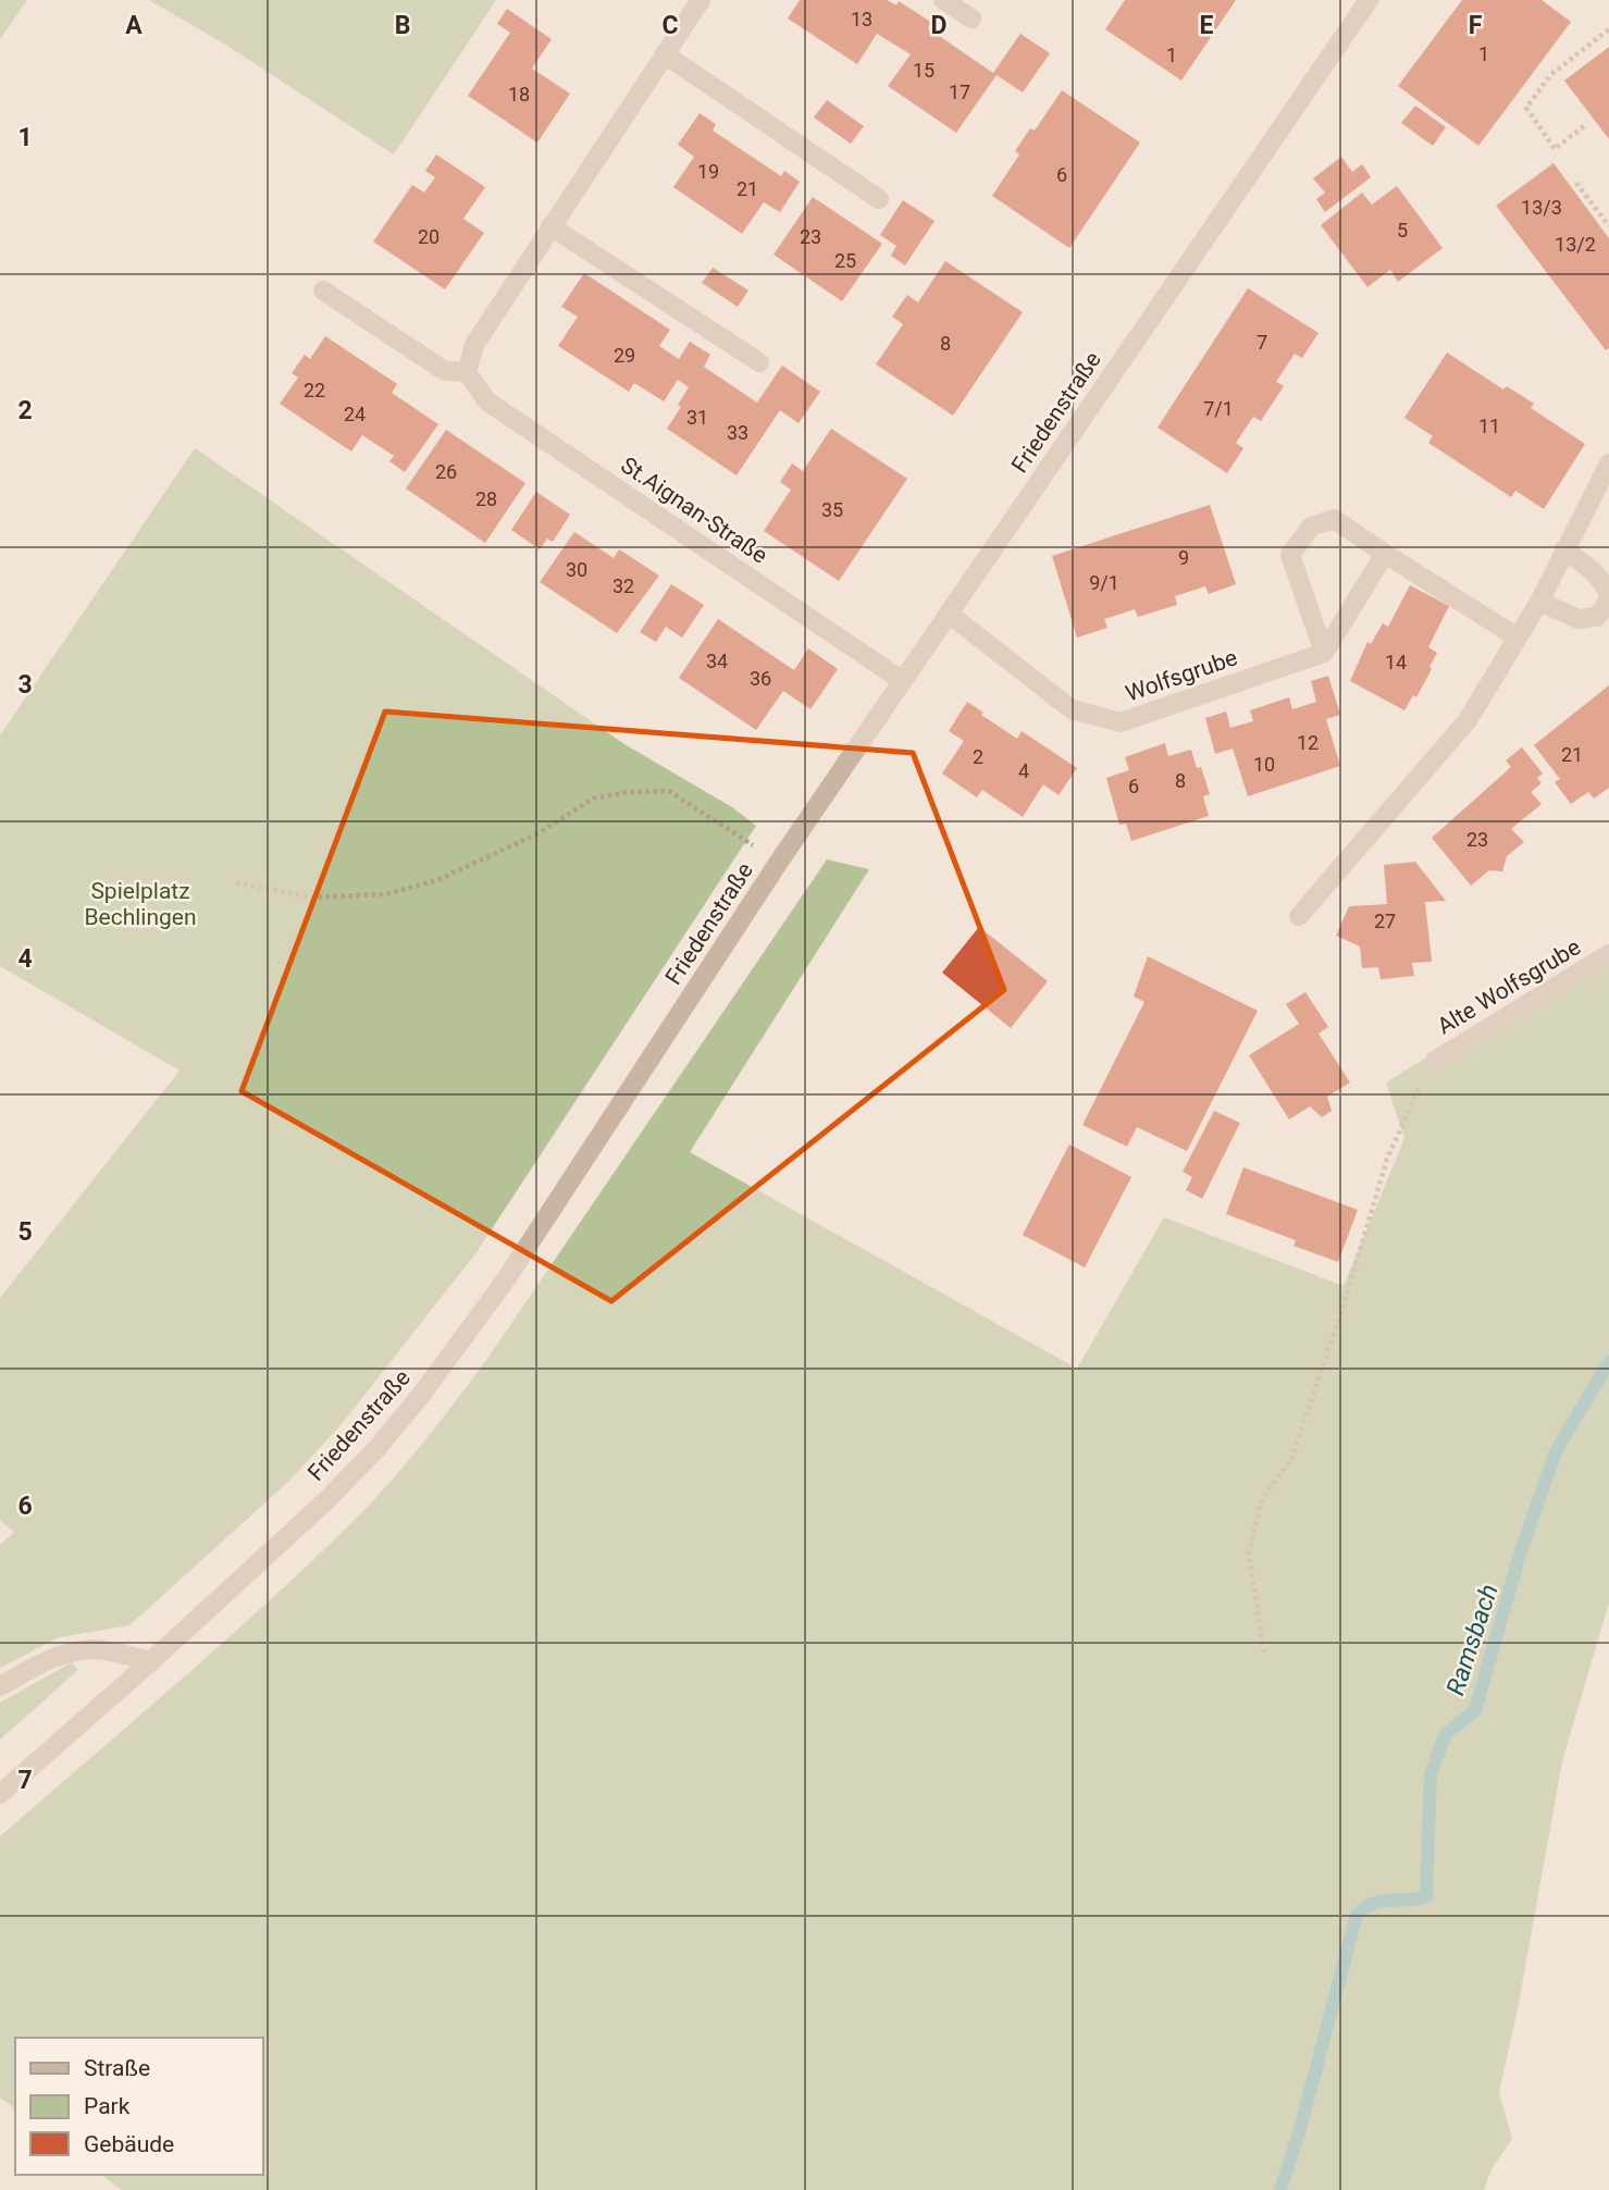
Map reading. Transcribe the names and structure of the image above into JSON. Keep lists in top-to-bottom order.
{
  "streets": {
    "street": [
      "Friedenstraße",
      "St.Aignan-Straße",
      "Wolfsgrube",
      "Alte Wolfsgrube"
    ]
  },
  "crossings": [
    ["Friedenstraße", "St.Aignan-Straße"],
    ["Friedenstraße", "Wolfsgrube"]
  ],
  "water": ["Ramsbach"],
  "parks": ["Spielplatz Bechlingen"],
  "house_numbers": [
    "13",
    "1",
    "1",
    "15",
    "17",
    "18",
    "19",
    "6",
    "21",
    "13/3",
    "5",
    "20",
    "23",
    "13/2",
    "25",
    "7",
    "8",
    "29",
    "22",
    "7/1",
    "24",
    "31",
    "11",
    "33",
    "26",
    "28",
    "35",
    "9",
    "30",
    "9/1",
    "32",
    "34",
    "14",
    "36",
    "12",
    "21",
    "2",
    "10",
    "4",
    "8",
    "6",
    "23",
    "27"
  ],
  "legend": ["Straße", "Park", "Gebäude"],
  "grid": {
    "columns": [
      "A",
      "B",
      "C",
      "D",
      "E",
      "F"
    ],
    "rows": [
      "1",
      "2",
      "3",
      "4",
      "5",
      "6",
      "7"
    ]
  }
}
